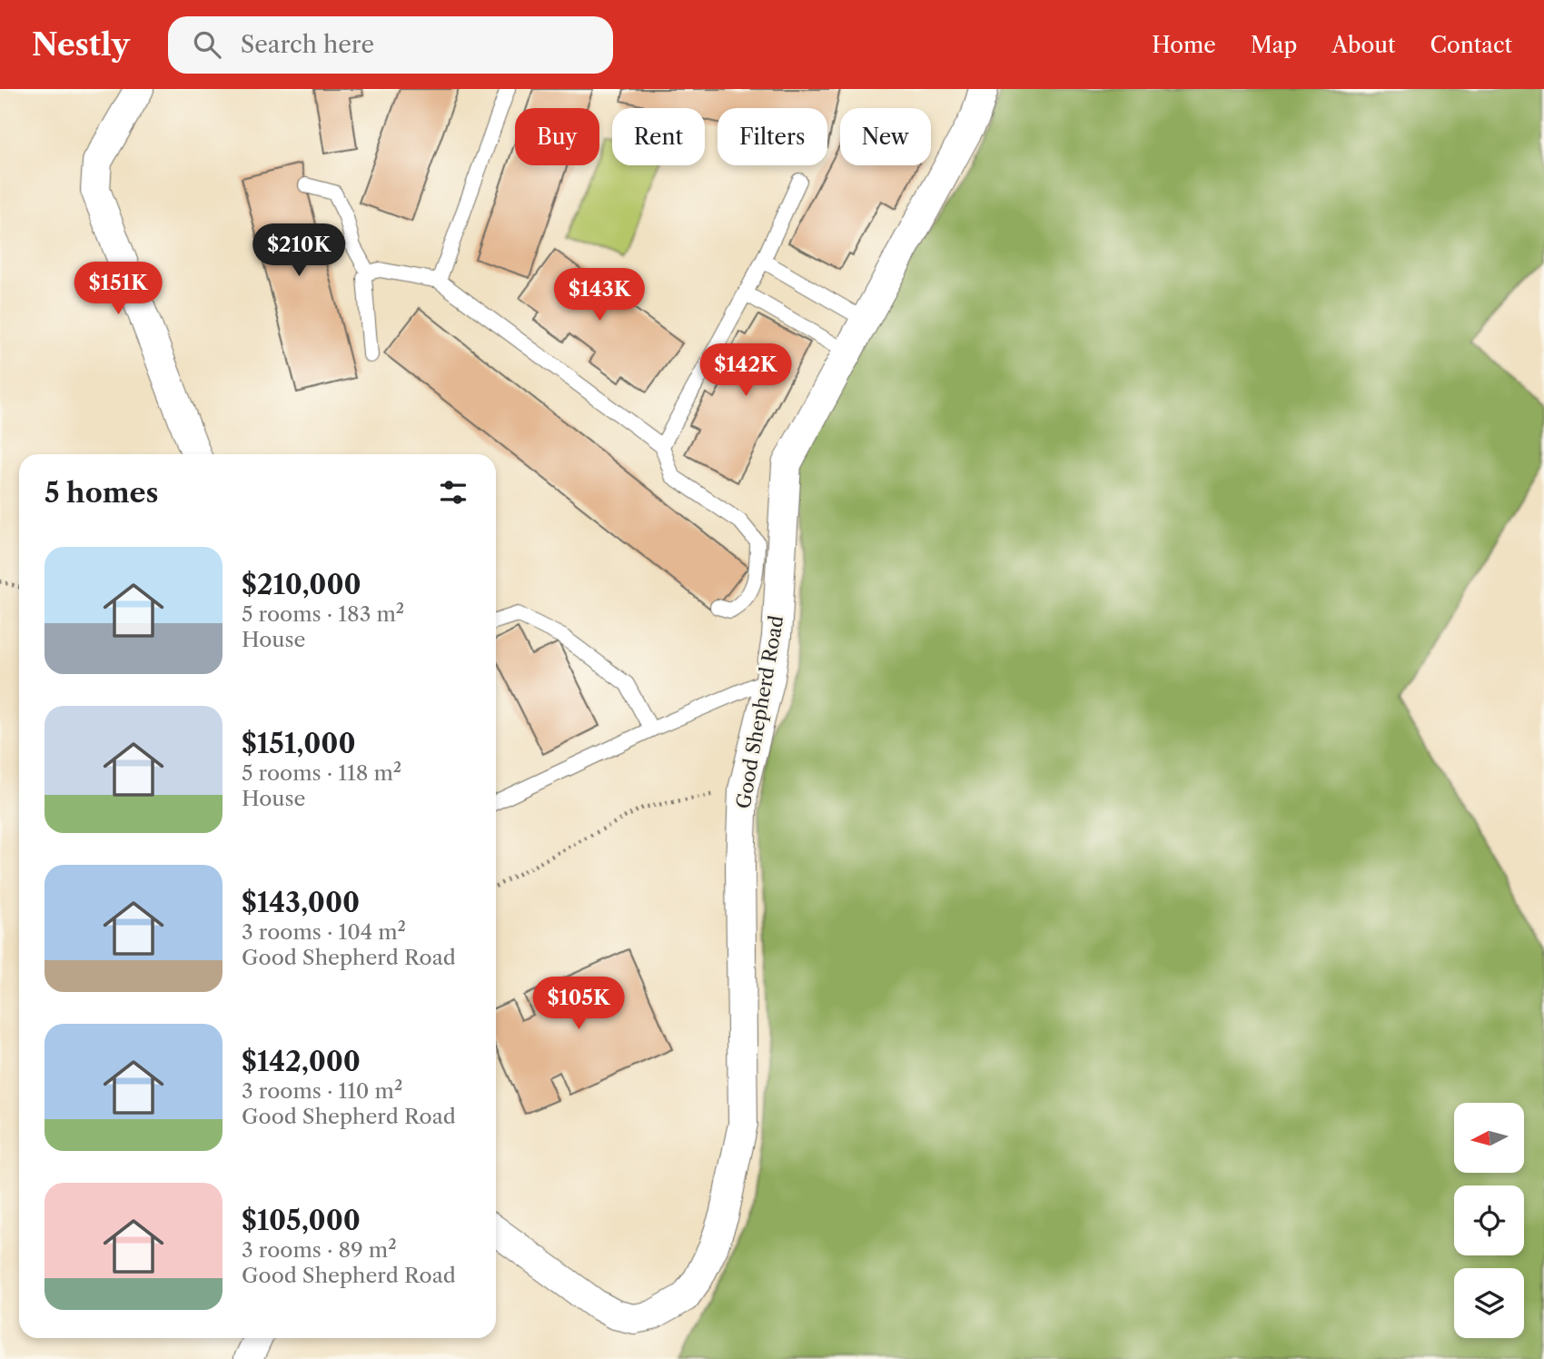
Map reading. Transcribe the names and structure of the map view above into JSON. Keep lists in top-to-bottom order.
{
  "streets": {
    "street": ["Good Shepherd Road"]
  },
  "north": "left",
  "page": {
    "header": "Nestly",
    "search": "Search here",
    "nav": [
      "Home",
      "Map",
      "About",
      "Contact"
    ],
    "chip": [
      "Buy",
      "Rent",
      "Filters",
      "New"
    ],
    "price": [
      "$210K",
      "$151K",
      "$143K",
      "$142K",
      "$105K"
    ],
    "heading": "5 homes",
    "list": [
      {
        "name": "$210,000",
        "note": "5 rooms · 183 m² · House"
      },
      {
        "name": "$151,000",
        "note": "5 rooms · 118 m² · House"
      },
      {
        "name": "$143,000",
        "note": "3 rooms · 104 m² · Good Shepherd Road"
      },
      {
        "name": "$142,000",
        "note": "3 rooms · 110 m² · Good Shepherd Road"
      },
      {
        "name": "$105,000",
        "note": "3 rooms · 89 m² · Good Shepherd Road"
      }
    ]
  }
}
